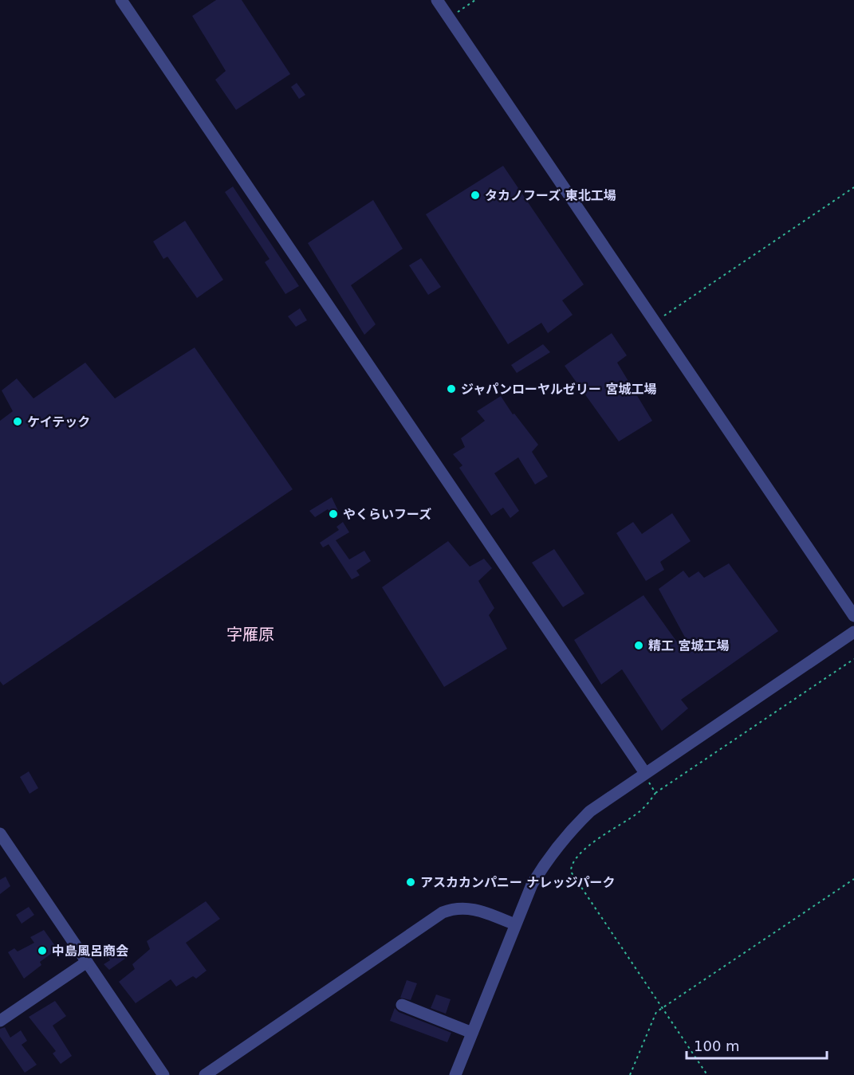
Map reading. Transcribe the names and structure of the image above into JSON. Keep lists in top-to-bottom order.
{
  "districts": ["字雁原"],
  "places": [
    "タカノフーズ 東北工場",
    "ジャパンローヤルゼリー 宮城工場",
    "ケイテック",
    "やくらいフーズ",
    "精工 宮城工場",
    "アスカカンパニー ナレッジパーク",
    "中島風呂商会"
  ],
  "scale_bar": "100 m"
}
